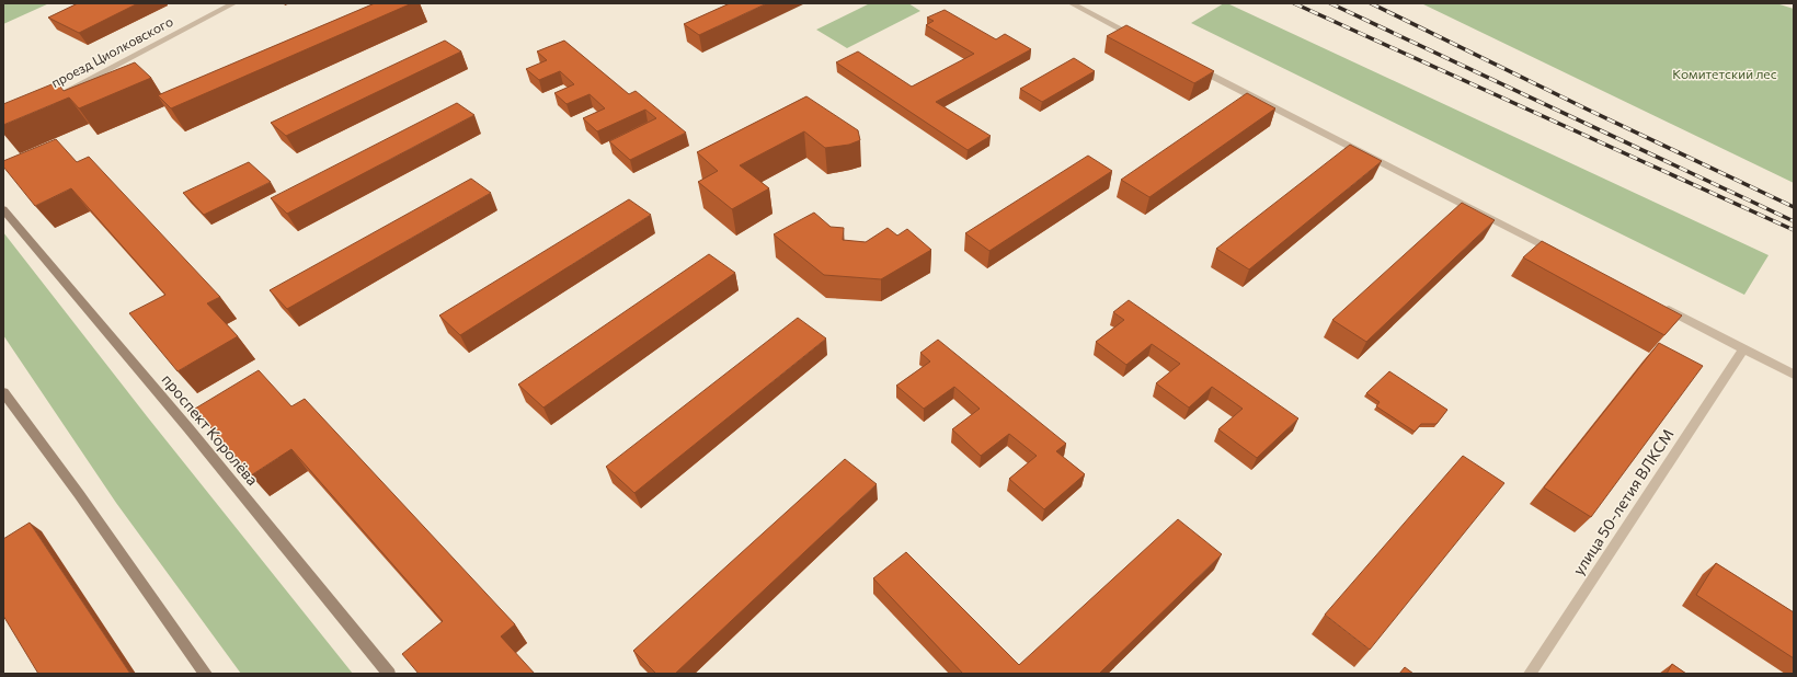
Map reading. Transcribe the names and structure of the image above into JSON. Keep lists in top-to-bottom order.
{
  "streets": {
    "main road": ["проспект Королёва"],
    "street": ["проезд Циолковского", "улица 50-летия ВЛКСМ"]
  },
  "parks": ["Комитетский лес"]
}
